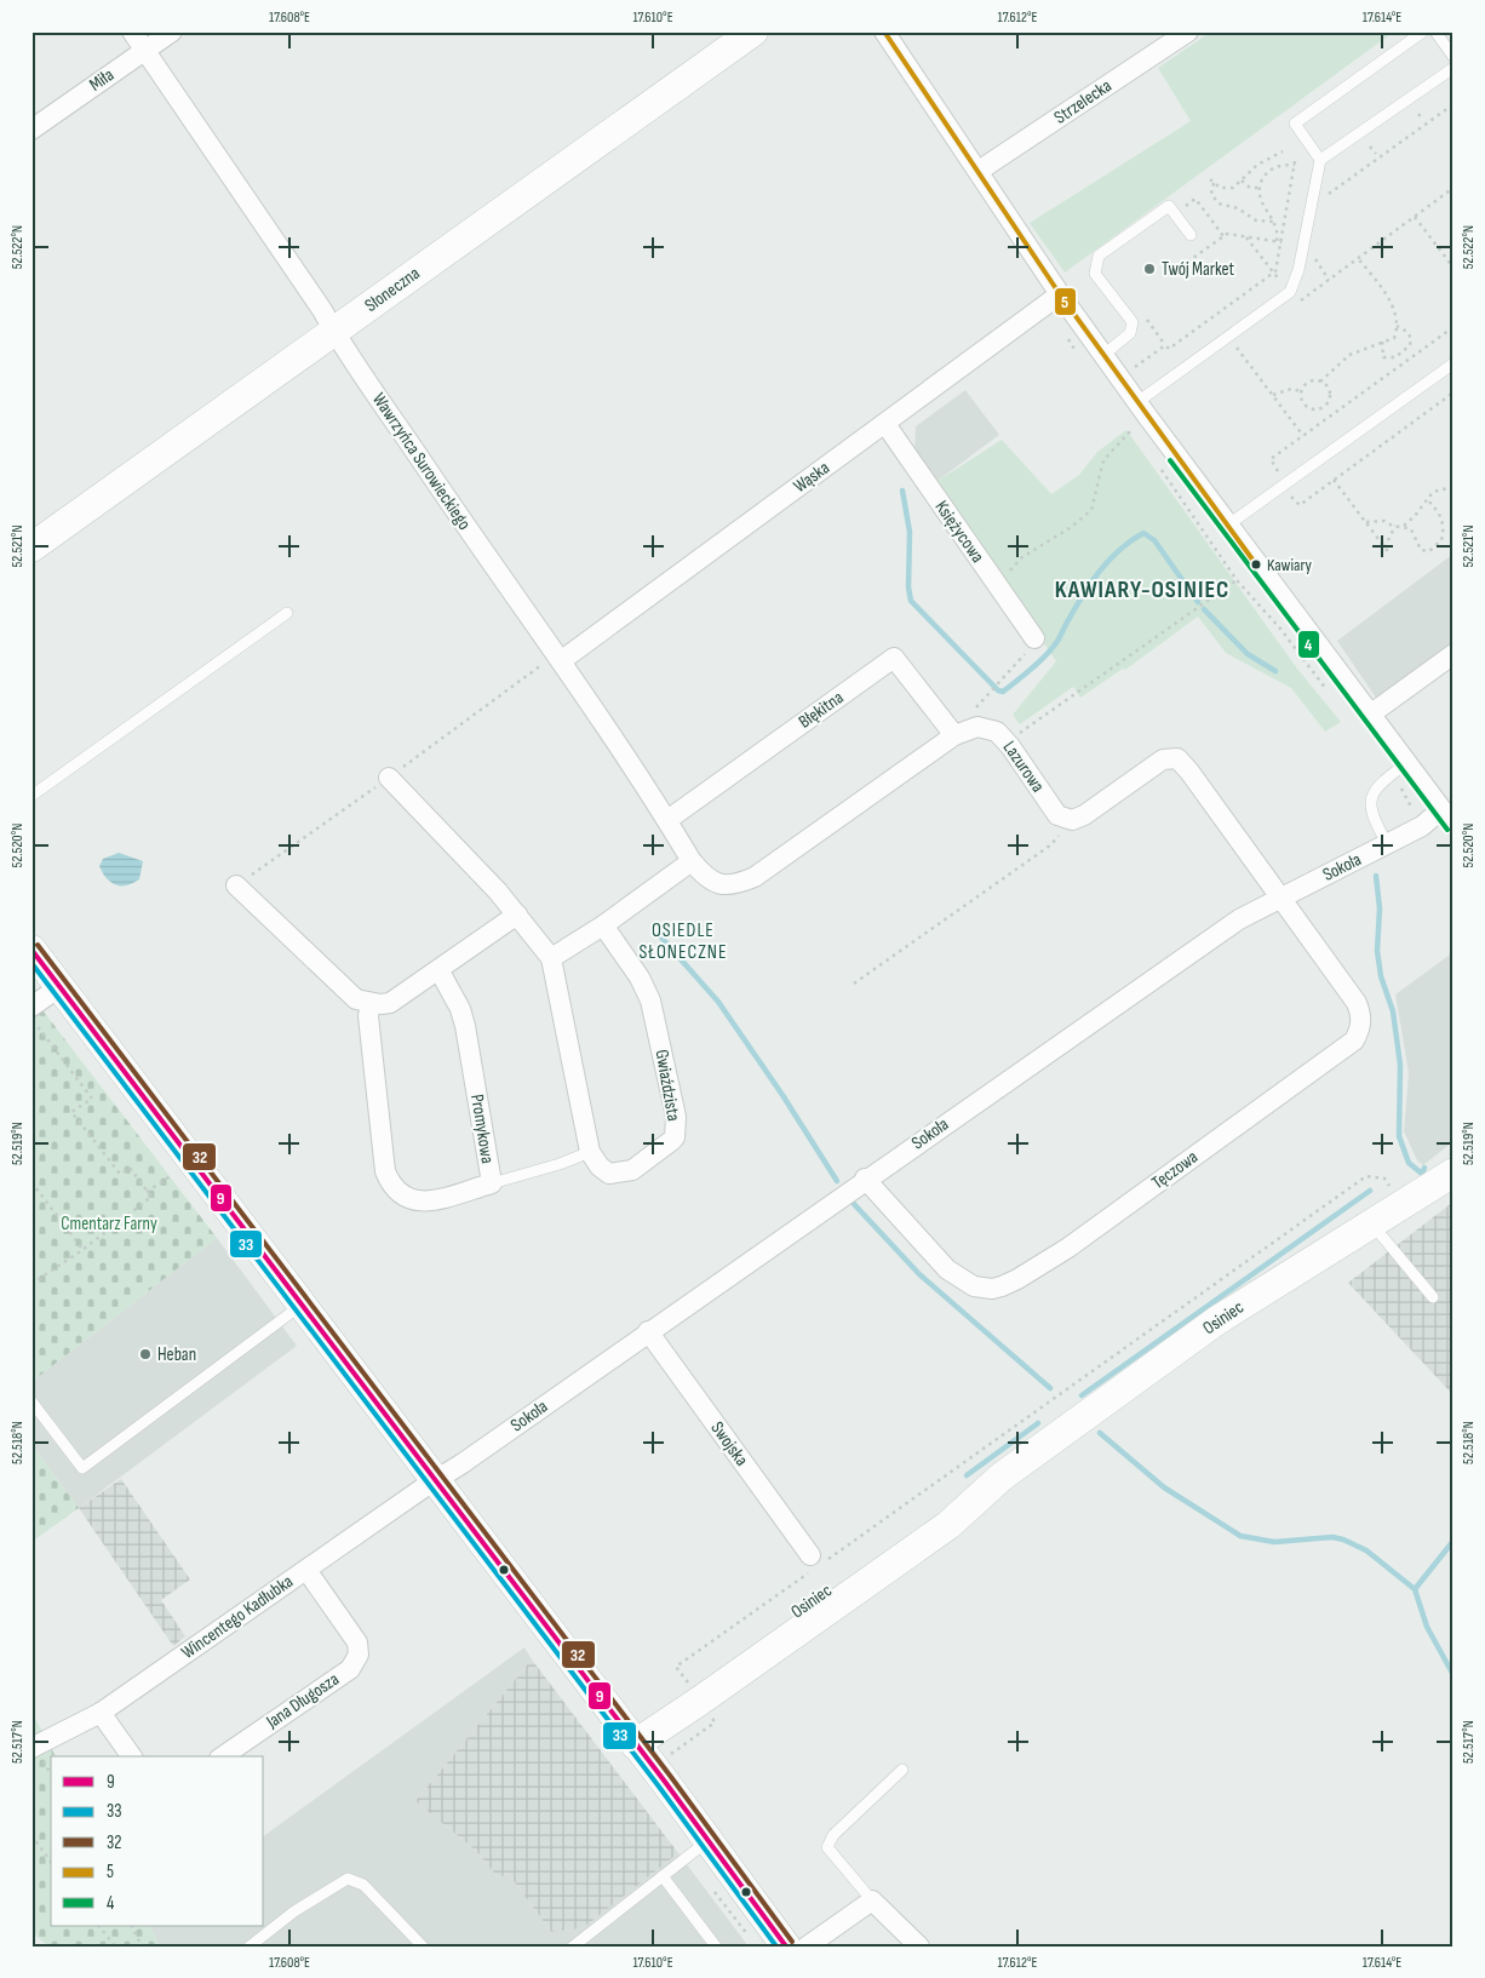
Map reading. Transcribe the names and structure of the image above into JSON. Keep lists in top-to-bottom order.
{
  "streets": {
    "street": [
      "Miła",
      "Strzelecka",
      "Słoneczna",
      "Wawrzyńca Surowieckiego",
      "Wąska",
      "Księżycowa",
      "Błękitna",
      "Lazurowa",
      "Sokoła",
      "Gwiaździsta",
      "Promykowa",
      "Tęczowa",
      "Osiniec",
      "Swojska",
      "Wincentego Kadłubka",
      "Jana Długosza"
    ]
  },
  "crossings": [
    ["Miła", "Wawrzyńca Surowieckiego"],
    ["Słoneczna", "Wawrzyńca Surowieckiego"],
    ["Wawrzyńca Surowieckiego", "Wąska"],
    ["Wawrzyńca Surowieckiego", "Błękitna"],
    ["Wawrzyńca Surowieckiego", "Lazurowa"],
    ["Wąska", "Księżycowa"],
    ["Błękitna", "Lazurowa"],
    ["Sokoła", "Tęczowa"],
    ["Sokoła", "Swojska"],
    ["Sokoła", "Wincentego Kadłubka"],
    ["Wincentego Kadłubka", "Jana Długosza"]
  ],
  "districts": ["KAWIARY-OSINIEC", "OSIEDLE SŁONECZNE"],
  "parks": ["Cmentarz Farny"],
  "places": ["Twój Market", "Kawiary", "Heban"],
  "lines": [
    "transit line 5",
    "transit line 4",
    "transit line 32",
    "transit line 9",
    "transit line 33"
  ],
  "legend": [
    "9",
    "33",
    "32",
    "5",
    "4"
  ],
  "coordinates": [
    "17.608°E",
    "17.610°E",
    "17.612°E",
    "17.614°E",
    "52.522°N",
    "52.521°N",
    "52.520°N",
    "52.519°N",
    "52.518°N",
    "52.517°N"
  ]
}
